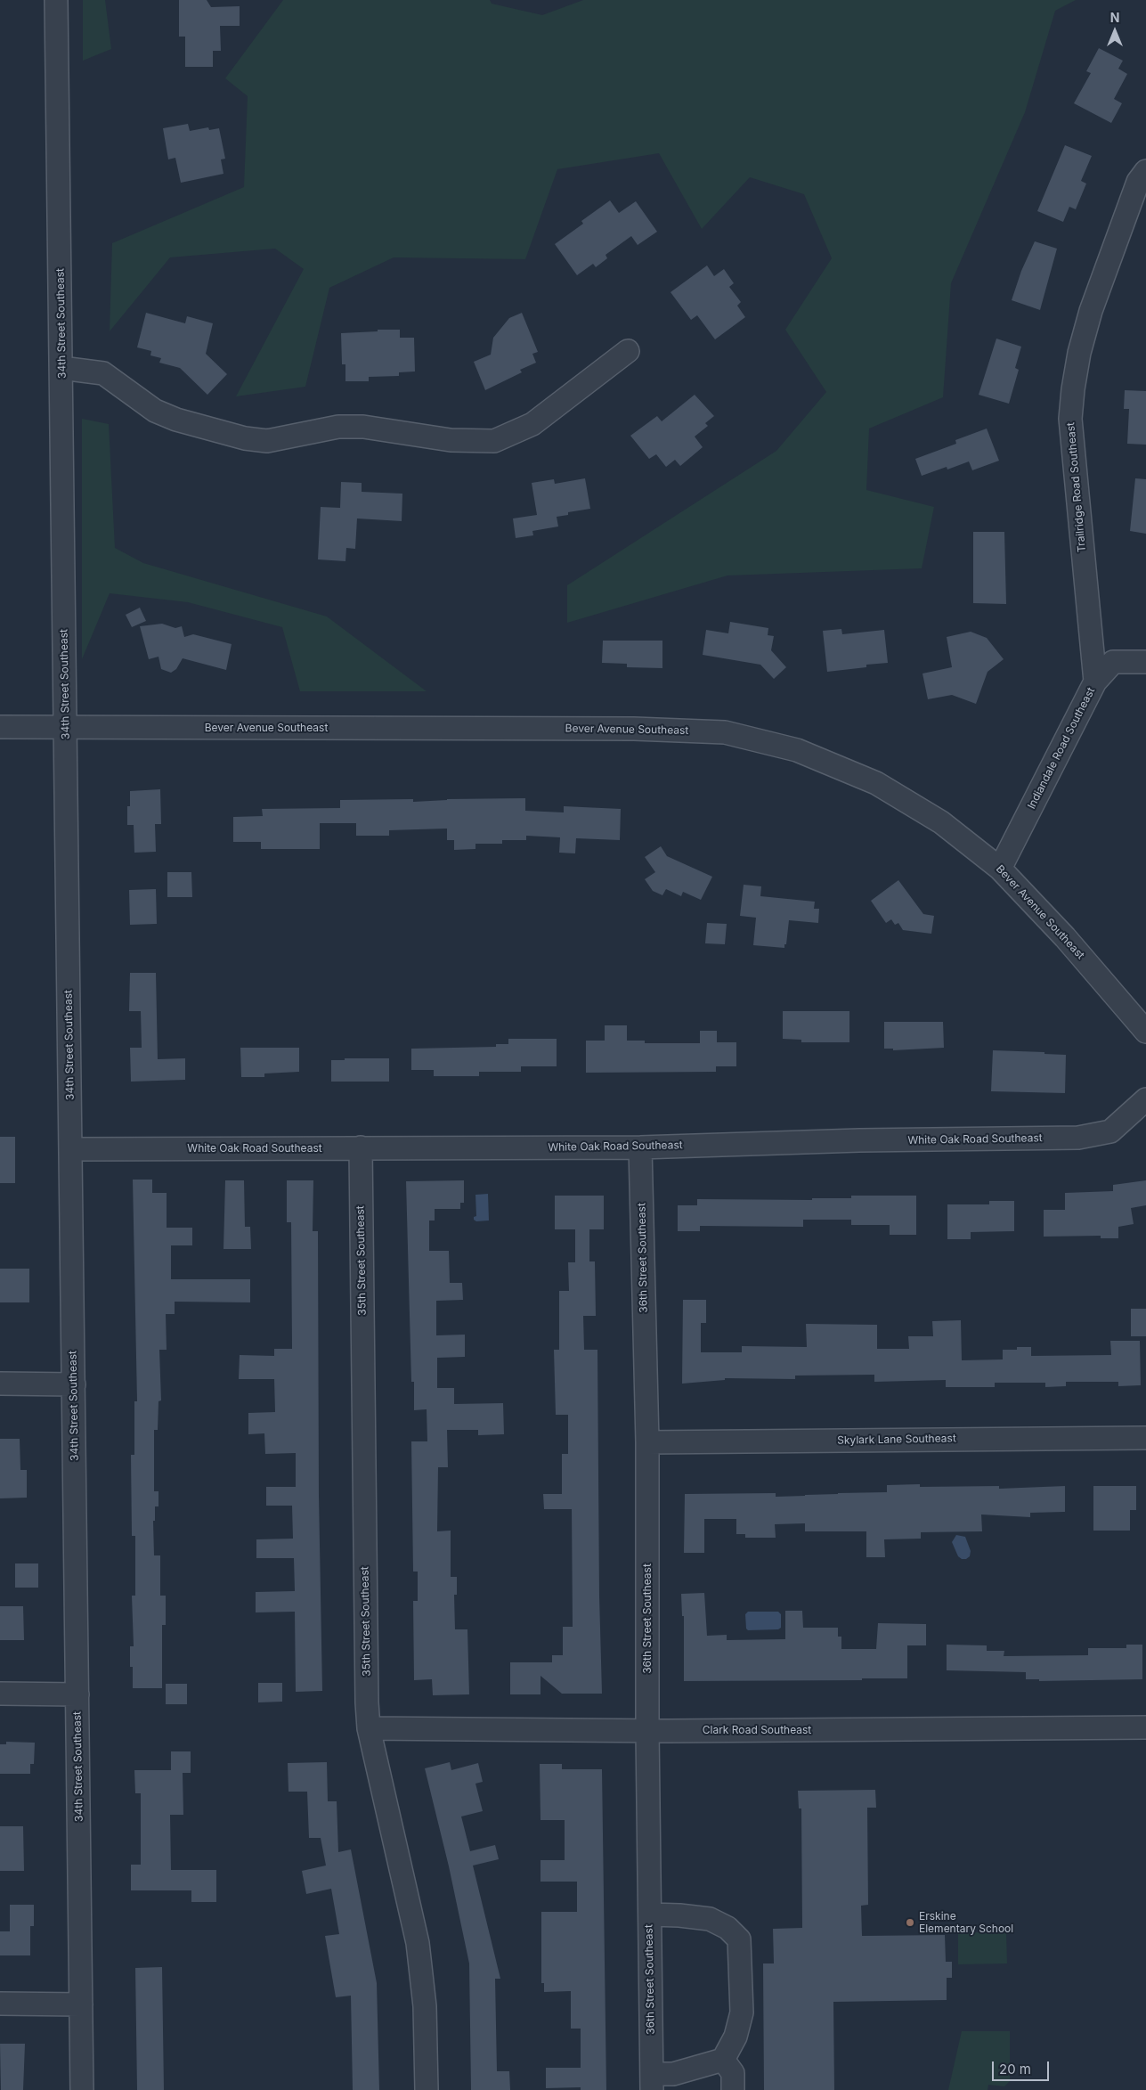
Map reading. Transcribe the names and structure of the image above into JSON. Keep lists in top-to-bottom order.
{
  "streets": {
    "street": [
      "34th Street Southeast",
      "Trailridge Road Southeast",
      "Bever Avenue Southeast",
      "Indiandale Road Southeast",
      "White Oak Road Southeast",
      "36th Street Southeast",
      "35th Street Southeast",
      "Skylark Lane Southeast",
      "Clark Road Southeast"
    ]
  },
  "crossings": [
    ["34th Street Southeast", "Bever Avenue Southeast"],
    ["34th Street Southeast", "White Oak Road Southeast"],
    ["Trailridge Road Southeast", "Indiandale Road Southeast"],
    ["Bever Avenue Southeast", "Indiandale Road Southeast"],
    ["White Oak Road Southeast", "36th Street Southeast"],
    ["White Oak Road Southeast", "35th Street Southeast"],
    ["36th Street Southeast", "Skylark Lane Southeast"],
    ["36th Street Southeast", "Clark Road Southeast"],
    ["35th Street Southeast", "Clark Road Southeast"]
  ],
  "places": ["Erskine Elementary School"],
  "scale_bar": "20 m",
  "north": "top"
}
